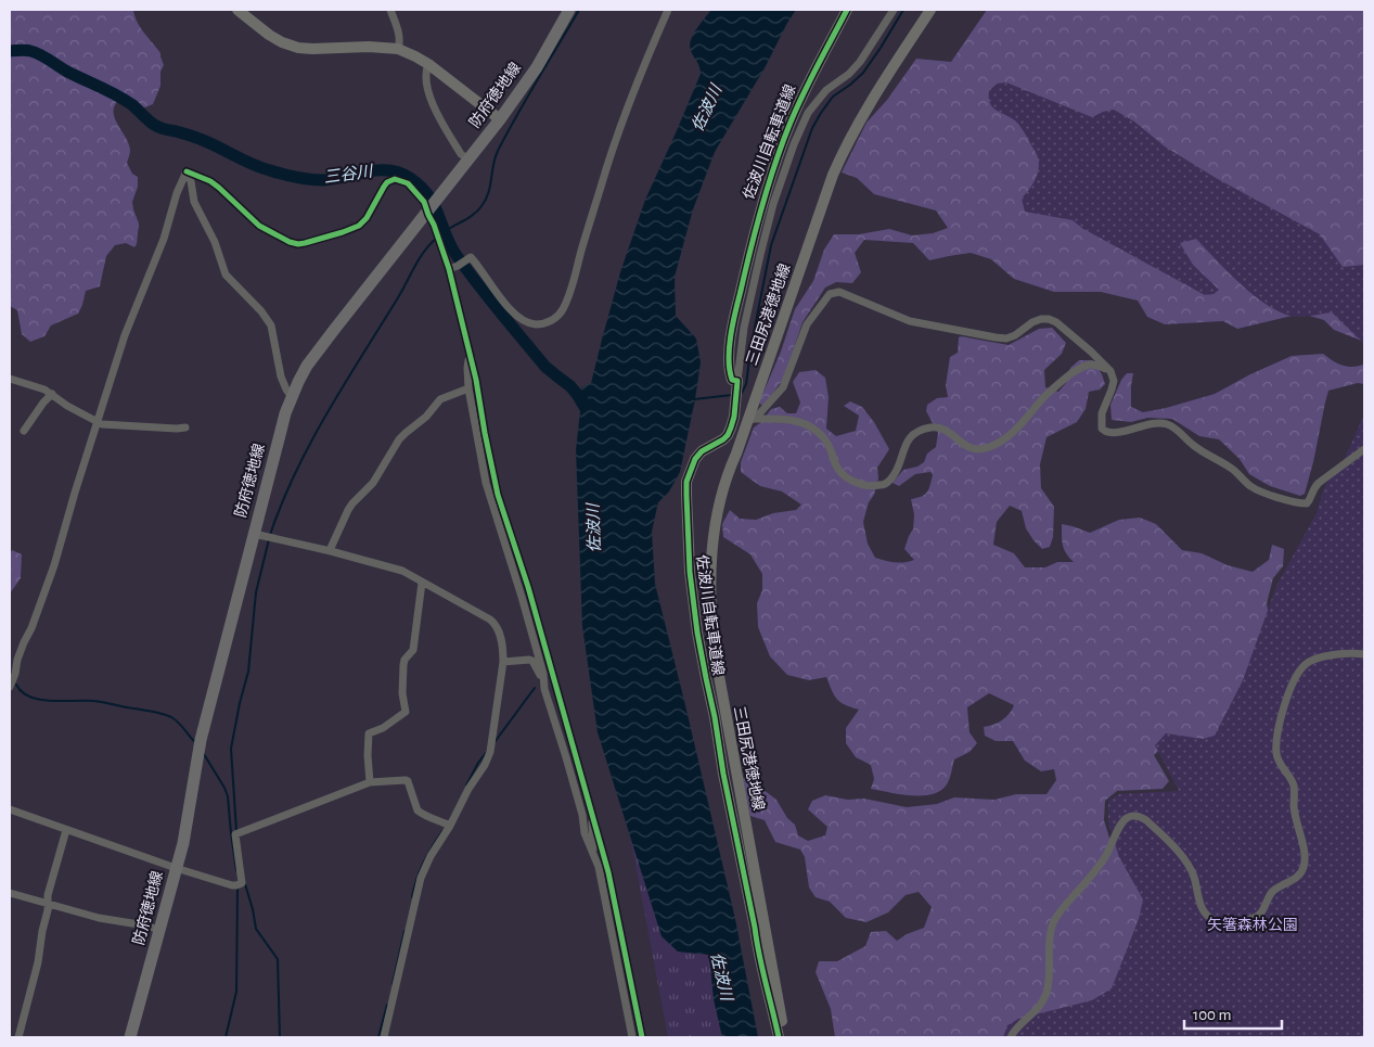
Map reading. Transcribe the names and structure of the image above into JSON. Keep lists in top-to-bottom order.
{
  "streets": {
    "main road": ["防府徳地線", "佐波川自転車道線", "三田尻港徳地線"]
  },
  "water": ["佐波川", "三谷川"],
  "parks": ["矢箸森林公園"],
  "scale_bar": "100 m"
}
